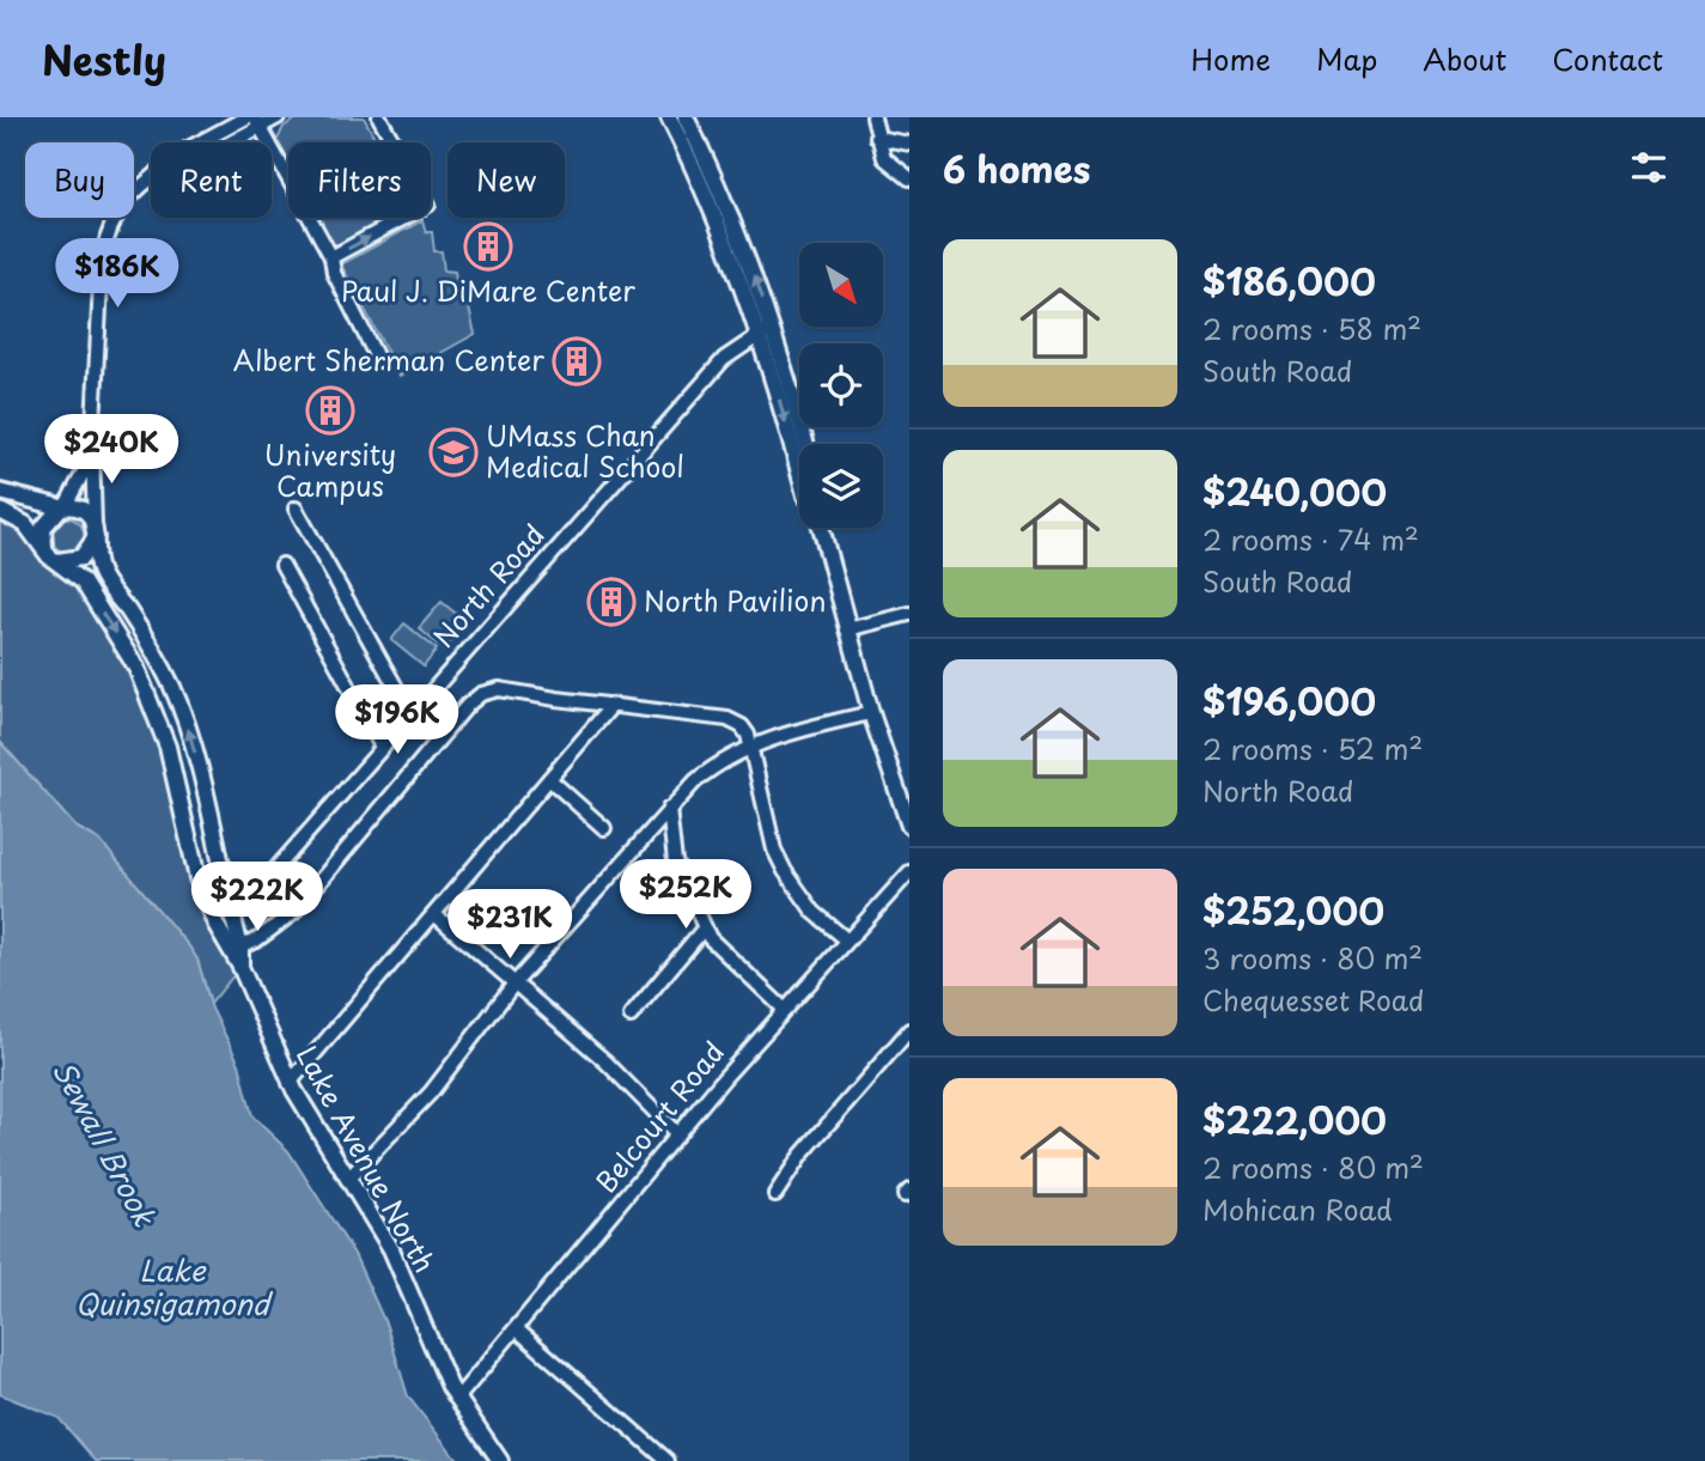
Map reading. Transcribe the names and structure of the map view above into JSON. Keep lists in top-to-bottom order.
{
  "streets": {
    "main road": ["Lake Avenue North"],
    "street": ["North Road", "Belcourt Road"]
  },
  "crossings": [
    ["North Road", "Lake Avenue North"],
    ["Belcourt Road", "Lake Avenue North"]
  ],
  "water": ["Sewall Brook", "Lake Quinsigamond"],
  "places": {
    "building": [
      "Paul J. DiMare Center",
      "Albert Sherman Center",
      "University Campus",
      "North Pavilion"
    ],
    "school or university": ["UMass Chan Medical School"]
  },
  "north": "bottom right",
  "page": {
    "header": "Nestly",
    "nav": [
      "Home",
      "Map",
      "About",
      "Contact"
    ],
    "heading": "6 homes",
    "chip": [
      "Buy",
      "Rent",
      "Filters",
      "New"
    ],
    "list": [
      {
        "name": "$186,000",
        "note": "2 rooms · 58 m² · South Road"
      },
      {
        "name": "$240,000",
        "note": "2 rooms · 74 m² · South Road"
      },
      {
        "name": "$196,000",
        "note": "2 rooms · 52 m² · North Road"
      },
      {
        "name": "$252,000",
        "note": "3 rooms · 80 m² · Chequesset Road"
      },
      {
        "name": "$222,000",
        "note": "2 rooms · 80 m² · Mohican Road"
      }
    ],
    "price": [
      "$186K",
      "$240K",
      "$196K",
      "$252K",
      "$222K",
      "$231K"
    ]
  }
}
